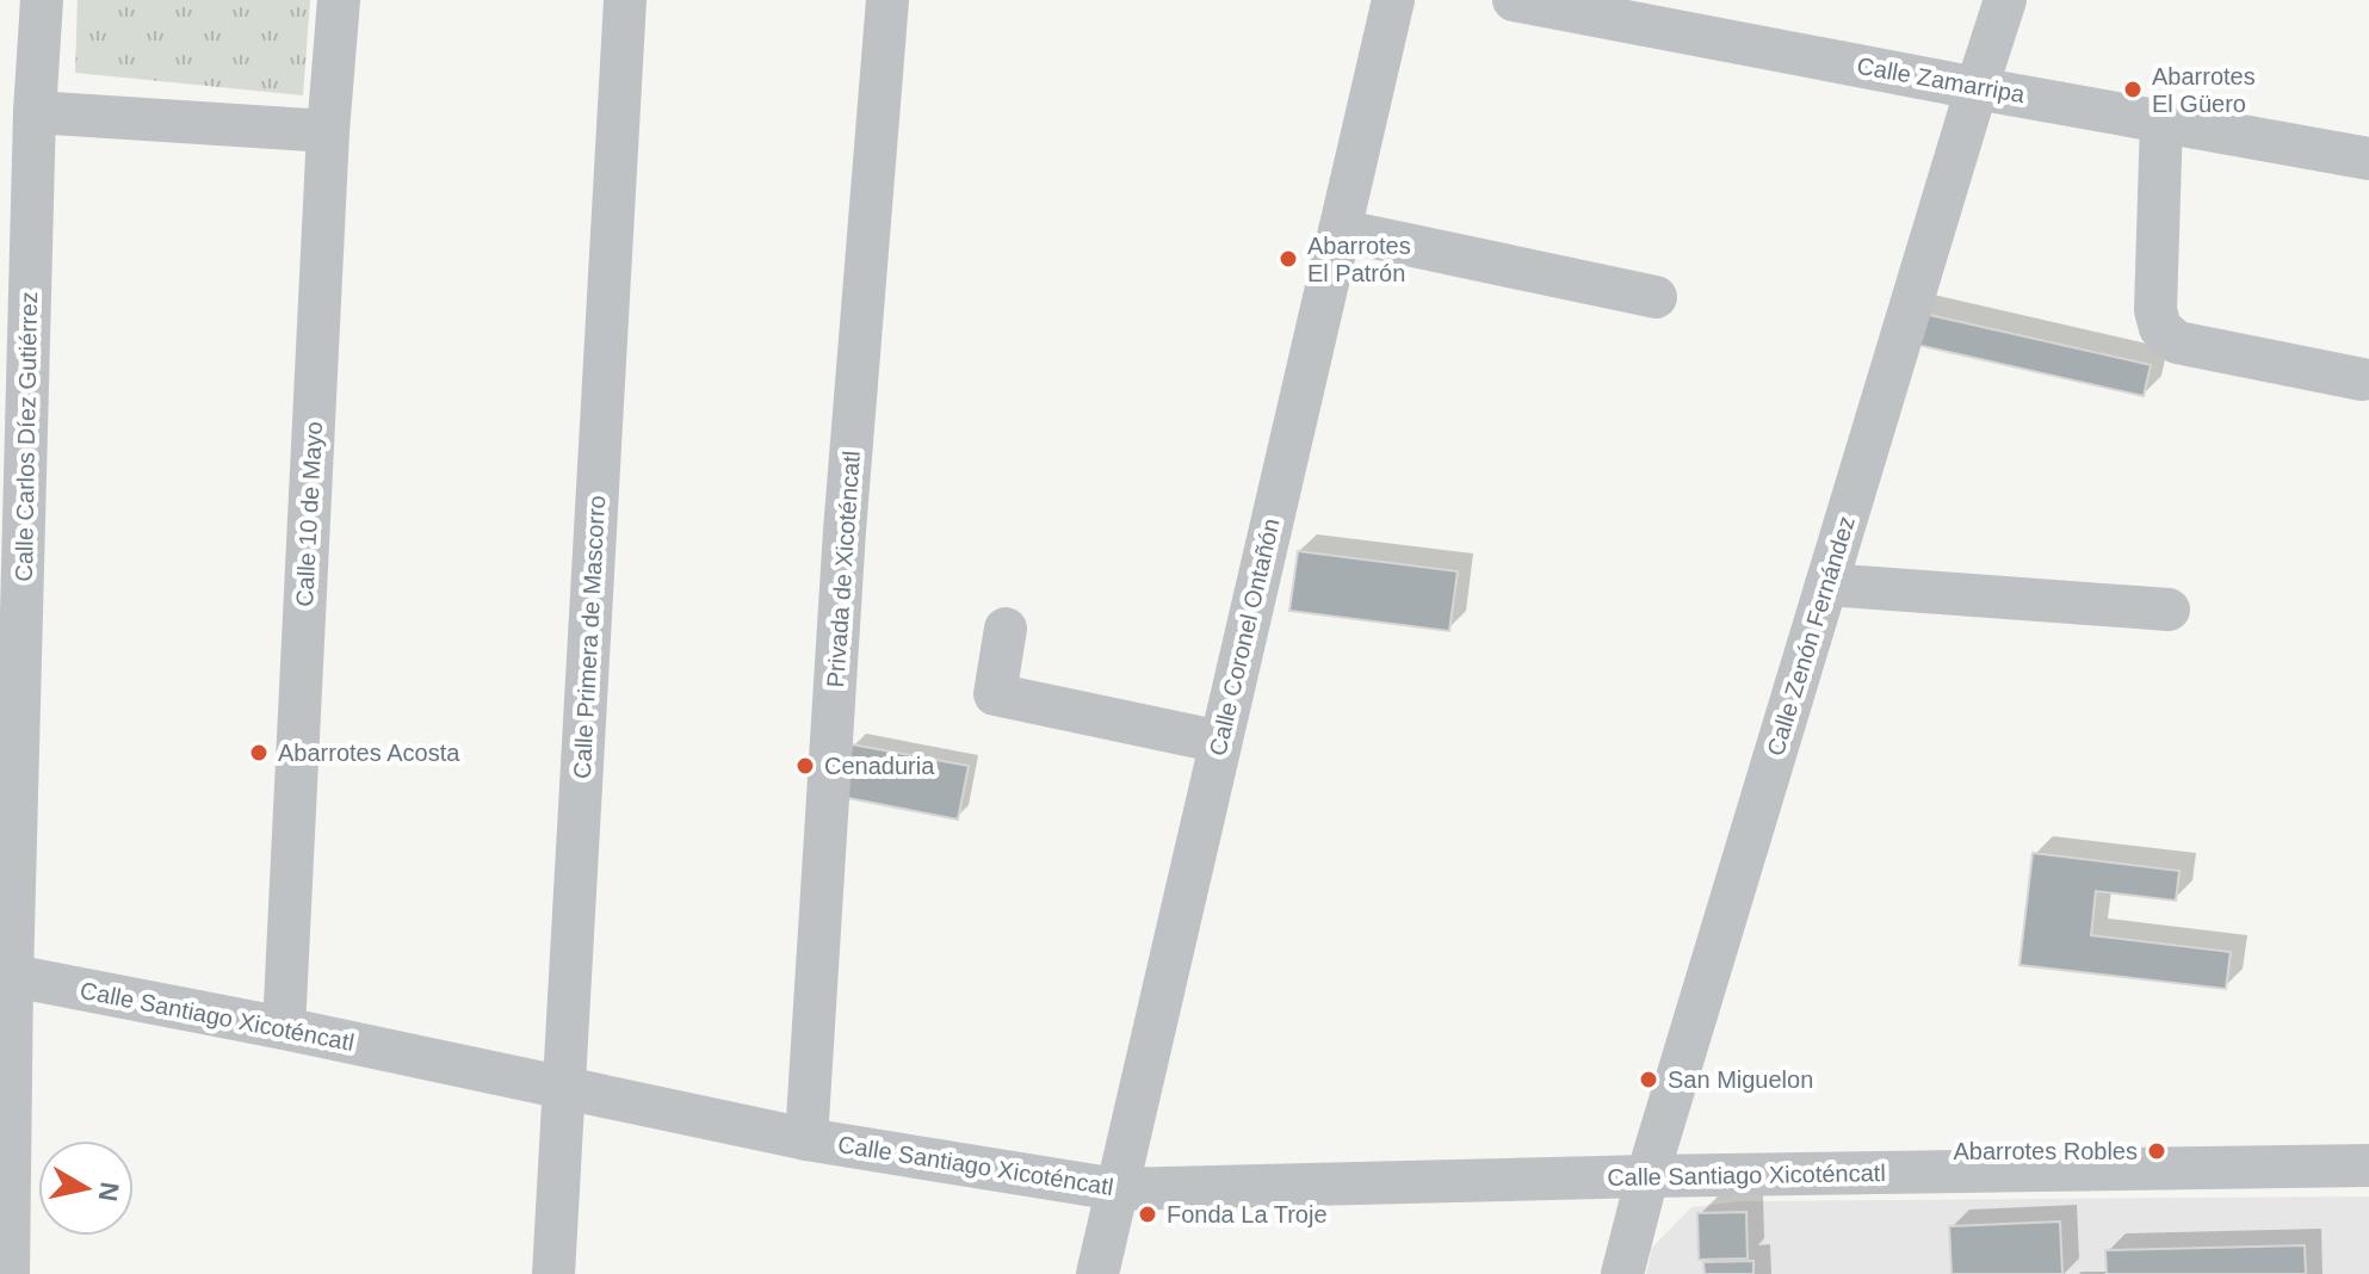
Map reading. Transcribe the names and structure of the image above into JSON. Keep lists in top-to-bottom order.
{
  "streets": {
    "street": [
      "Calle Zamarripa",
      "Calle Carlos Díez Gutiérrez",
      "Calle 10 de Mayo",
      "Privada de Xicoténcatl",
      "Calle Zenón Fernández",
      "Calle Primera de Mascorro",
      "Calle Coronel Ontañón",
      "Calle Santiago Xicoténcatl"
    ]
  },
  "crossings": [
    ["Calle Zamarripa", "Calle Zenón Fernández"],
    ["Calle Carlos Díez Gutiérrez", "Calle Santiago Xicoténcatl"],
    ["Calle 10 de Mayo", "Calle Santiago Xicoténcatl"],
    ["Privada de Xicoténcatl", "Calle Santiago Xicoténcatl"],
    ["Calle Zenón Fernández", "Calle Santiago Xicoténcatl"],
    ["Calle Primera de Mascorro", "Calle Santiago Xicoténcatl"],
    ["Calle Coronel Ontañón", "Calle Santiago Xicoténcatl"]
  ],
  "places": [
    "Abarrotes El Güero",
    "Abarrotes El Patrón",
    "Abarrotes Acosta",
    "Cenaduria",
    "San Miguelon",
    "Abarrotes Robles",
    "Fonda La Troje"
  ],
  "north": "right"
}
